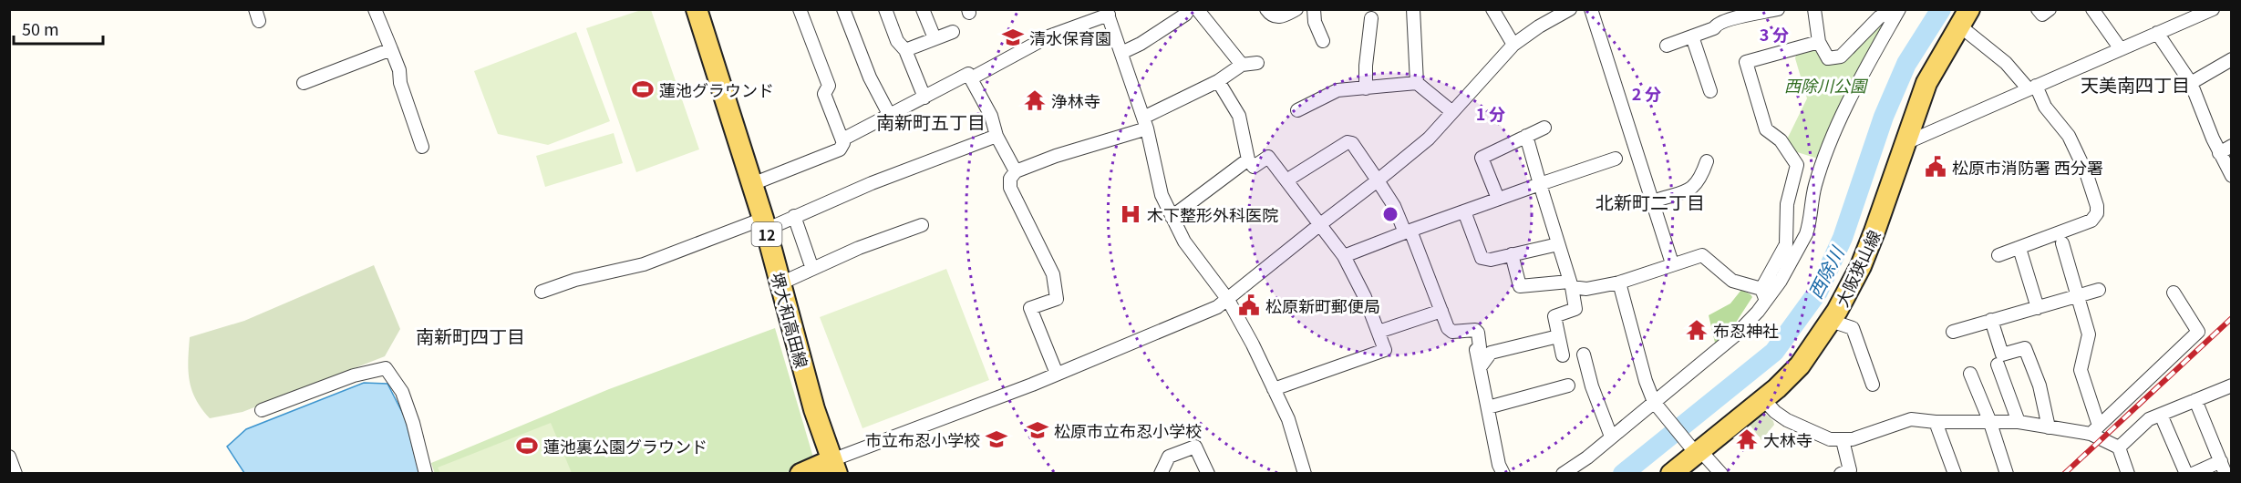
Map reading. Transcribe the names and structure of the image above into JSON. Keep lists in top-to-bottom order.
{
  "streets": {
    "main road": ["12", "大阪狭山線", "堺大和高田線"]
  },
  "districts": [
    "天美南四丁目",
    "南新町五丁目",
    "北新町二丁目",
    "南新町四丁目"
  ],
  "water": ["西除川"],
  "parks": ["西除川公園"],
  "places": {
    "school or university": ["清水保育園", "松原市立布忍小学校", "市立布忍小学校"],
    "sports": ["蓮池グラウンド", "蓮池裏公園グラウンド"],
    "temple": ["浄林寺", "布忍神社", "大林寺"],
    "public building": ["松原市消防署 西分署", "松原新町郵便局"],
    "hospital": ["木下整形外科医院"]
  },
  "scale_bar": "50 m",
  "rings": ["3 分", "2 分", "1 分"]
}
